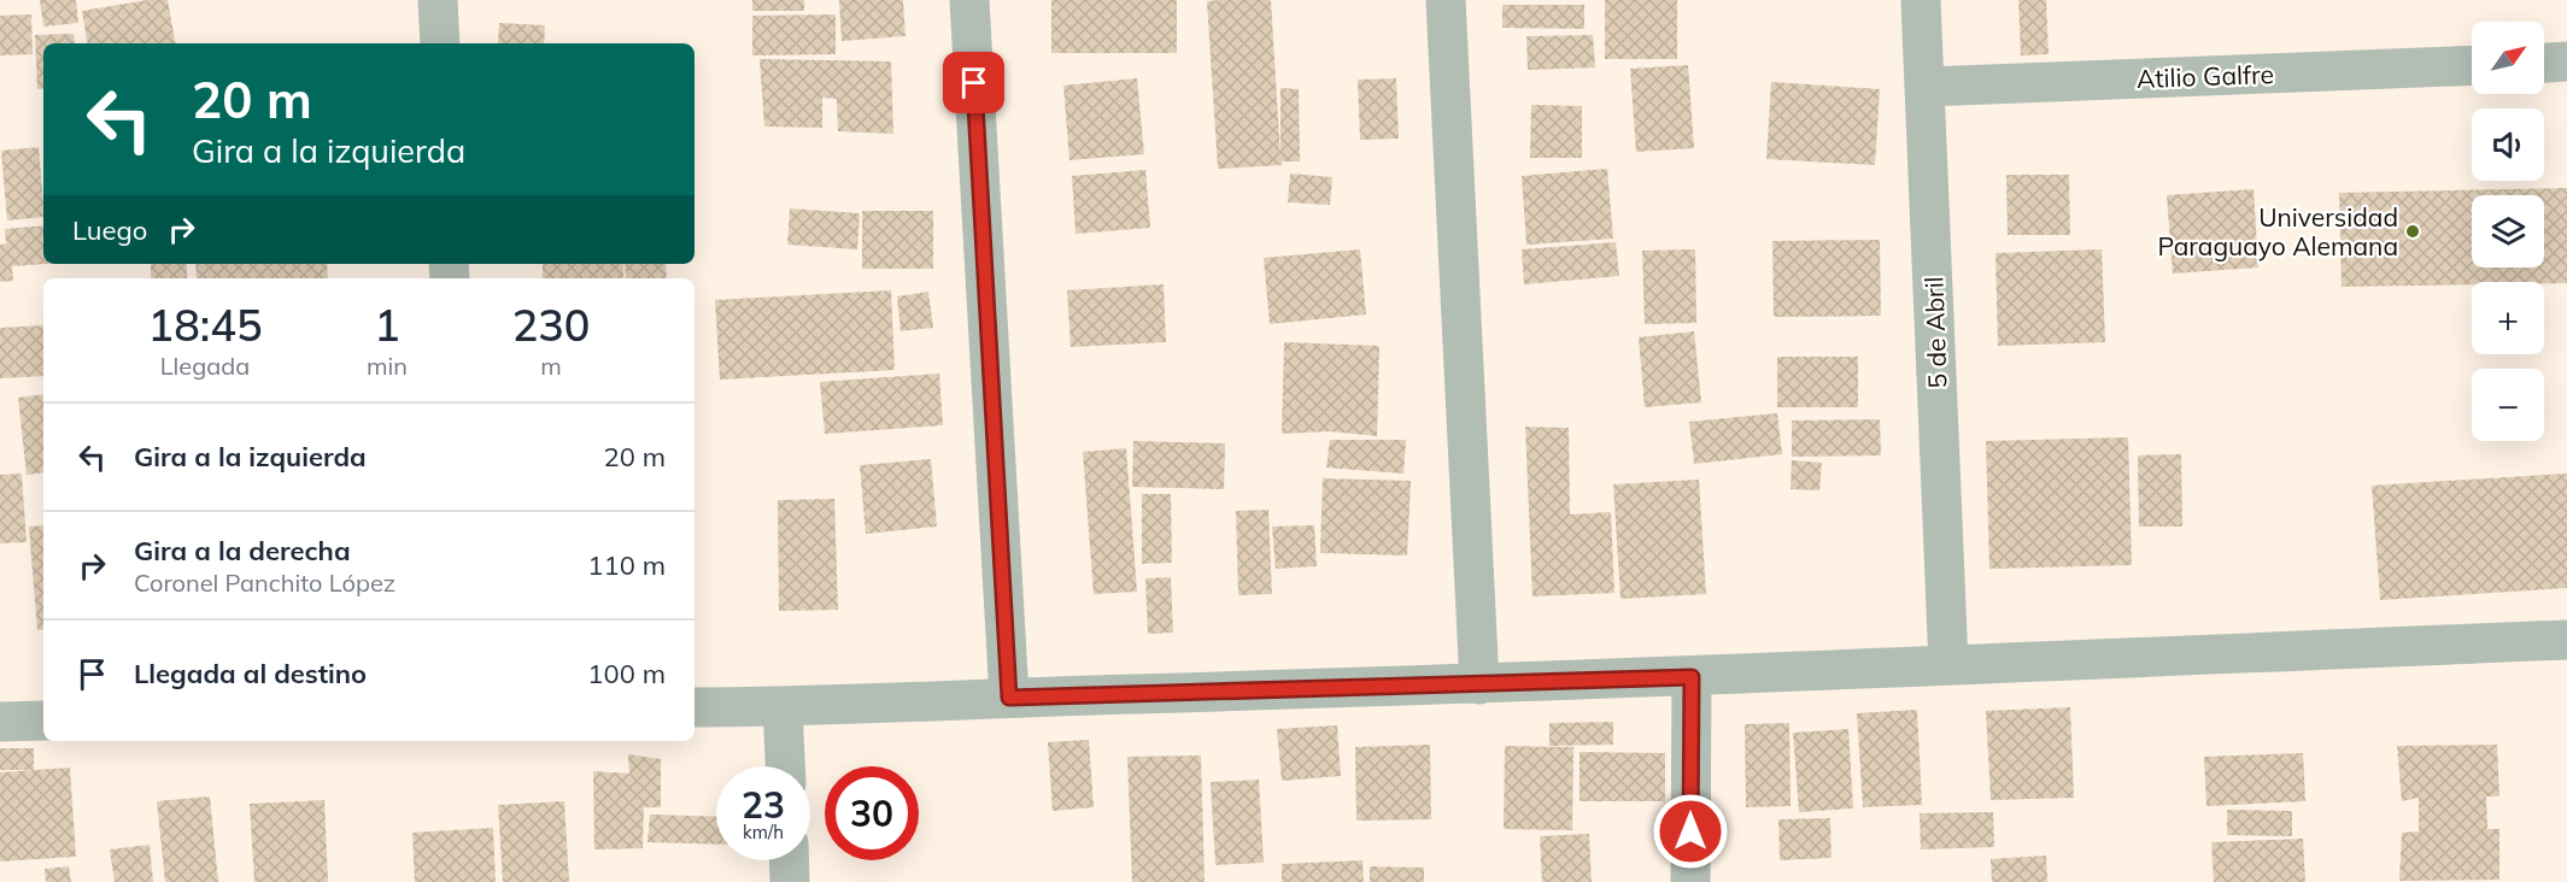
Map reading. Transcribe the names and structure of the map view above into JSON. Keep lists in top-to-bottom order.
{
  "streets": {
    "street": ["Atilio Galfre", "5 de Abril"]
  },
  "crossings": [
    ["Atilio Galfre", "5 de Abril"]
  ],
  "places": ["Universidad Paraguayo Alemana"],
  "north": "top right",
  "page": {
    "map_buttons": ["+", "−"],
    "turn": ["20 m", "Gira a la izquierda"],
    "then": "Luego",
    "eta": [
      "18:45",
      "Llegada",
      "1",
      "min",
      "230",
      "m"
    ],
    "list": [
      {
        "name": "Gira a la izquierda",
        "value": "20 m"
      },
      {
        "name": "Gira a la derecha",
        "note": "Coronel Panchito López",
        "value": "110 m"
      },
      {
        "name": "Llegada al destino",
        "value": "100 m"
      }
    ],
    "speed": "23 km/h",
    "limit": "30"
  }
}
